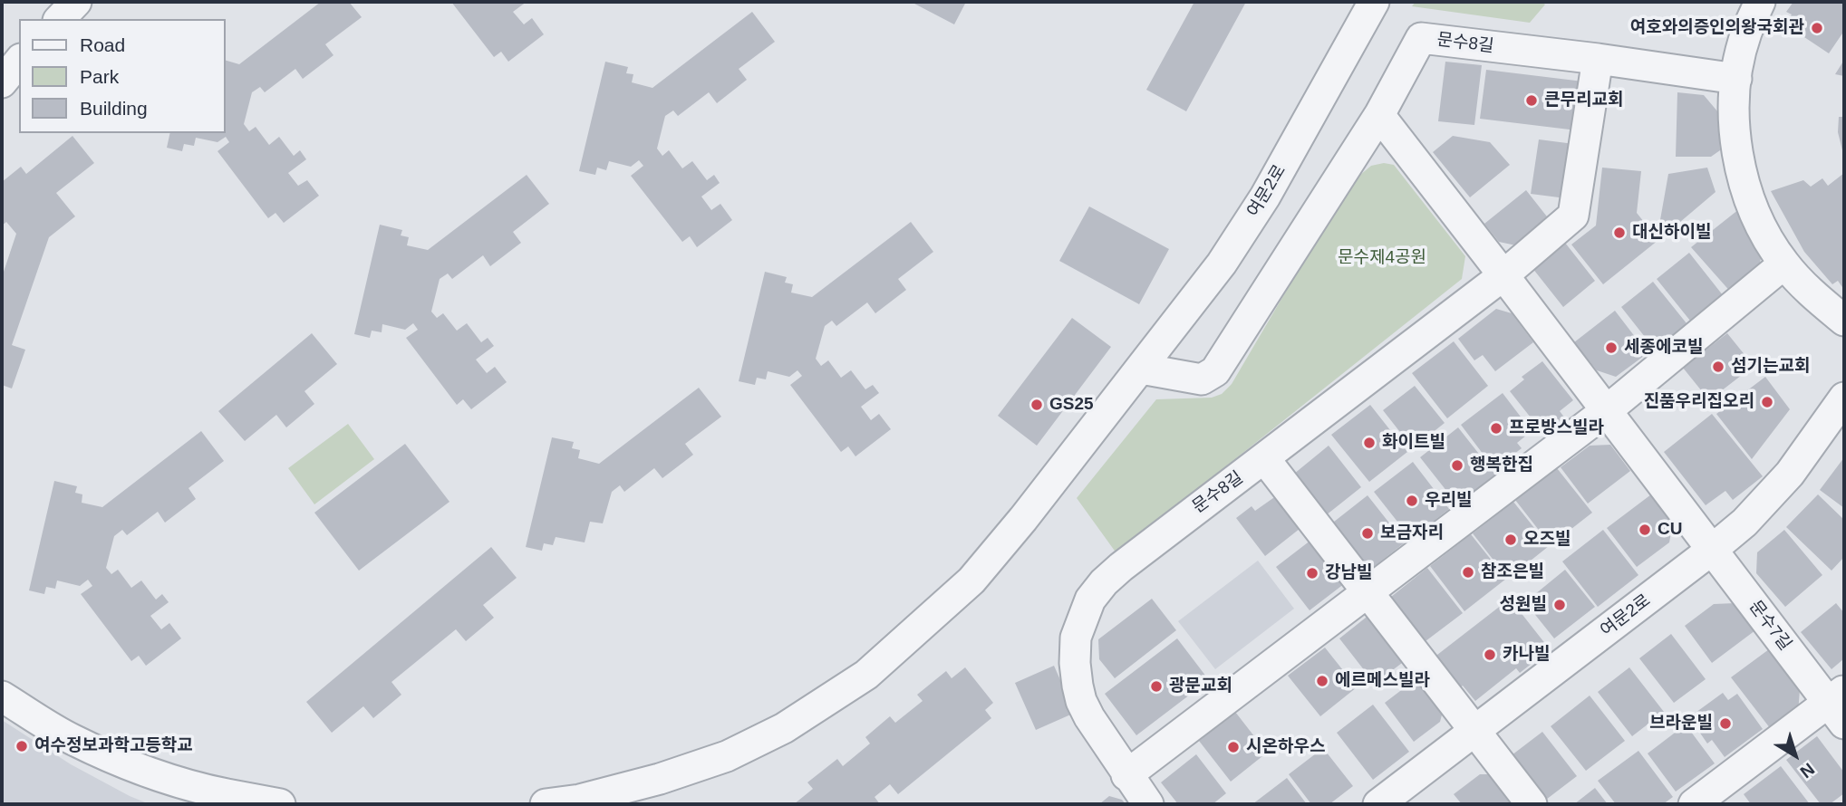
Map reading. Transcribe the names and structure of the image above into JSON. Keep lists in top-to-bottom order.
{
  "streets": {
    "street": ["문수8길", "여문2로", "문수7길"]
  },
  "crossings": [
    ["문수8길", "여문2로"],
    ["문수8길", "문수7길"],
    ["여문2로", "문수7길"]
  ],
  "parks": ["문수제4공원"],
  "places": [
    "여호와의증인의왕국회관",
    "큰무리교회",
    "대신하이빌",
    "세종에코빌",
    "섬기는교회",
    "진품우리집오리",
    "GS25",
    "프로방스빌라",
    "화이트빌",
    "행복한집",
    "우리빌",
    "CU",
    "보금자리",
    "오즈빌",
    "참조은빌",
    "강남빌",
    "성원빌",
    "카나빌",
    "에르메스빌라",
    "광문교회",
    "브라운빌",
    "여수정보과학고등학교",
    "시온하우스"
  ],
  "legend": ["Road", "Park", "Building"],
  "north": "bottom right"
}
